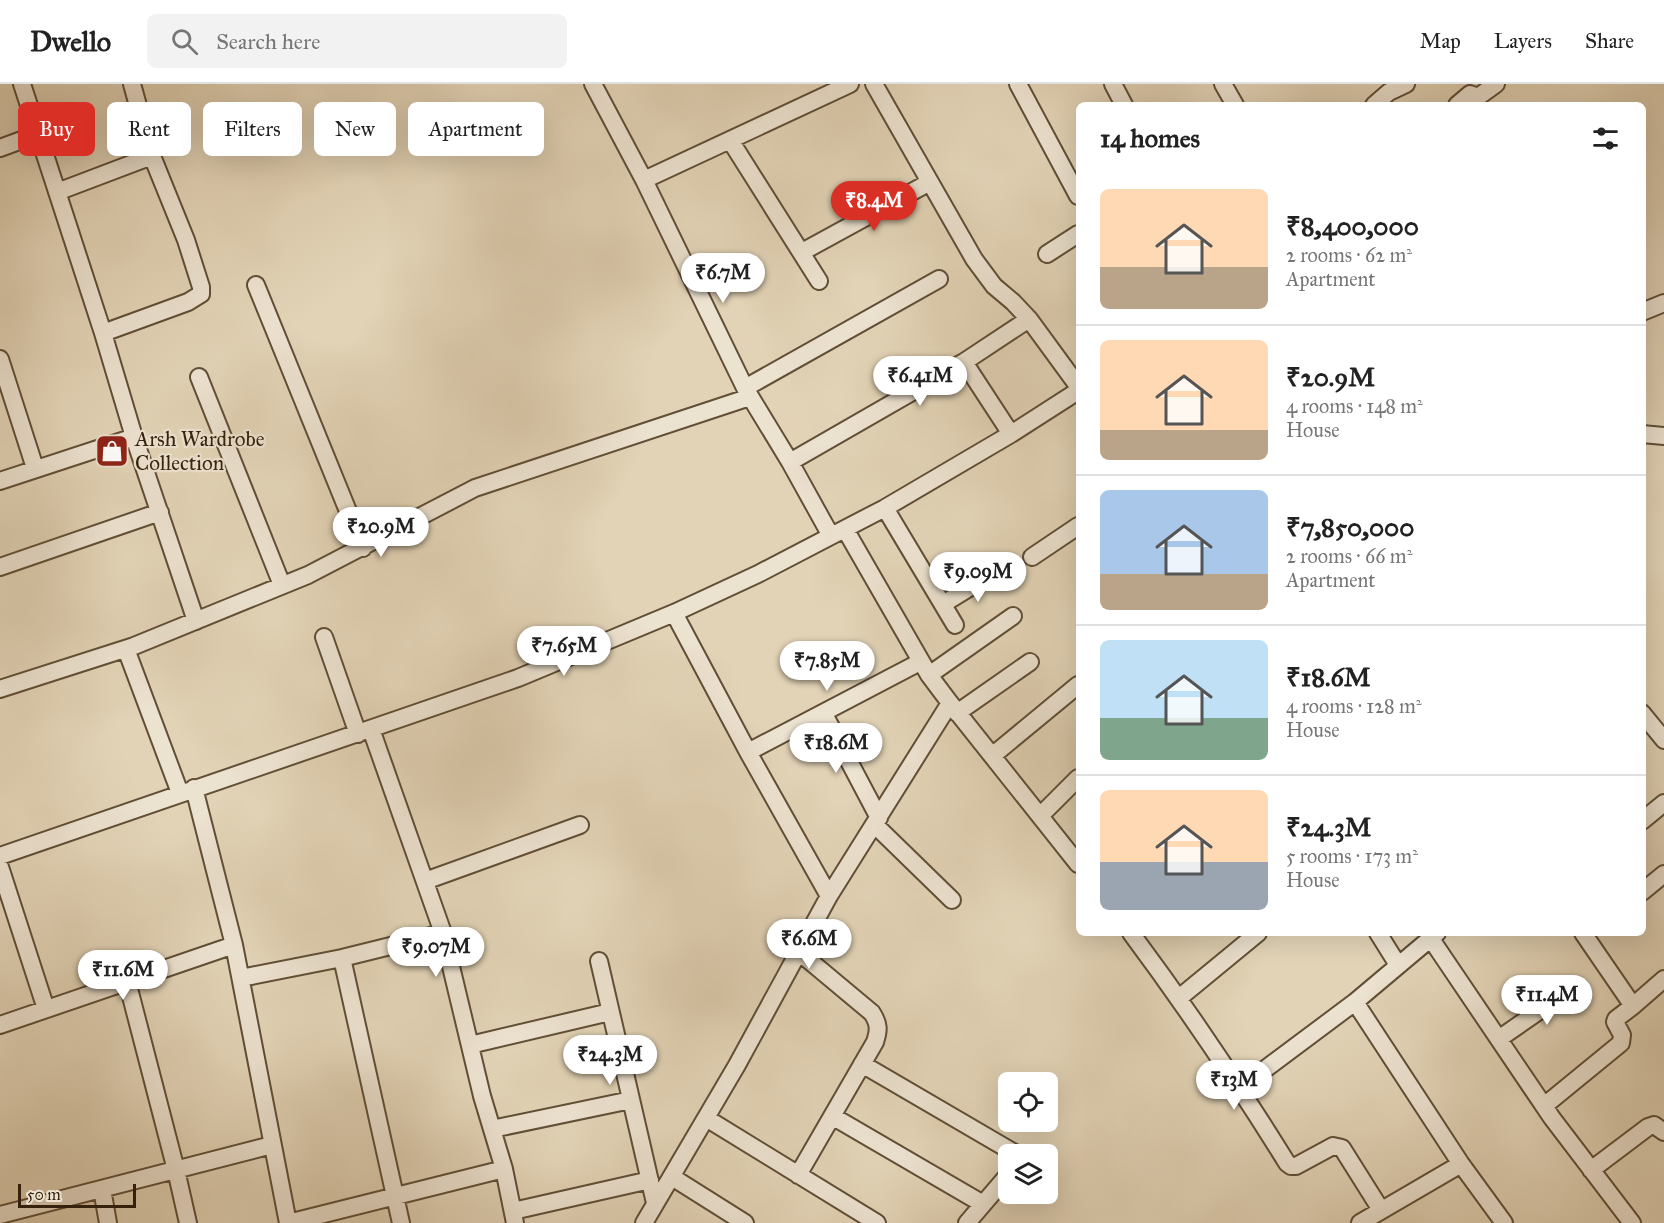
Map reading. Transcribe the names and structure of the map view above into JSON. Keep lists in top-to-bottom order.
{
  "places": {
    "shop": ["Arsh Wardrobe Collection"]
  },
  "scale_bar": "50 m",
  "page": {
    "header": "Dwello",
    "search": "Search here",
    "nav": ["Map", "Layers", "Share"],
    "chip": [
      "Buy",
      "Rent",
      "Filters",
      "New",
      "Apartment"
    ],
    "heading": "14 homes",
    "list": [
      {
        "name": "₹8,400,000",
        "note": "2 rooms · 62 m² · Apartment"
      },
      {
        "name": "₹20.9M",
        "note": "4 rooms · 148 m² · House"
      },
      {
        "name": "₹7,850,000",
        "note": "2 rooms · 66 m² · Apartment"
      },
      {
        "name": "₹18.6M",
        "note": "4 rooms · 128 m² · House"
      },
      {
        "name": "₹24.3M",
        "note": "5 rooms · 173 m² · House"
      }
    ],
    "price": [
      "₹8.4M",
      "₹6.7M",
      "₹6.41M",
      "₹20.9M",
      "₹9.09M",
      "₹7.65M",
      "₹7.85M",
      "₹18.6M",
      "₹6.6M",
      "₹9.07M",
      "₹11.6M",
      "₹11.4M",
      "₹24.3M",
      "₹13M"
    ],
    "scale": "50 m"
  }
}
